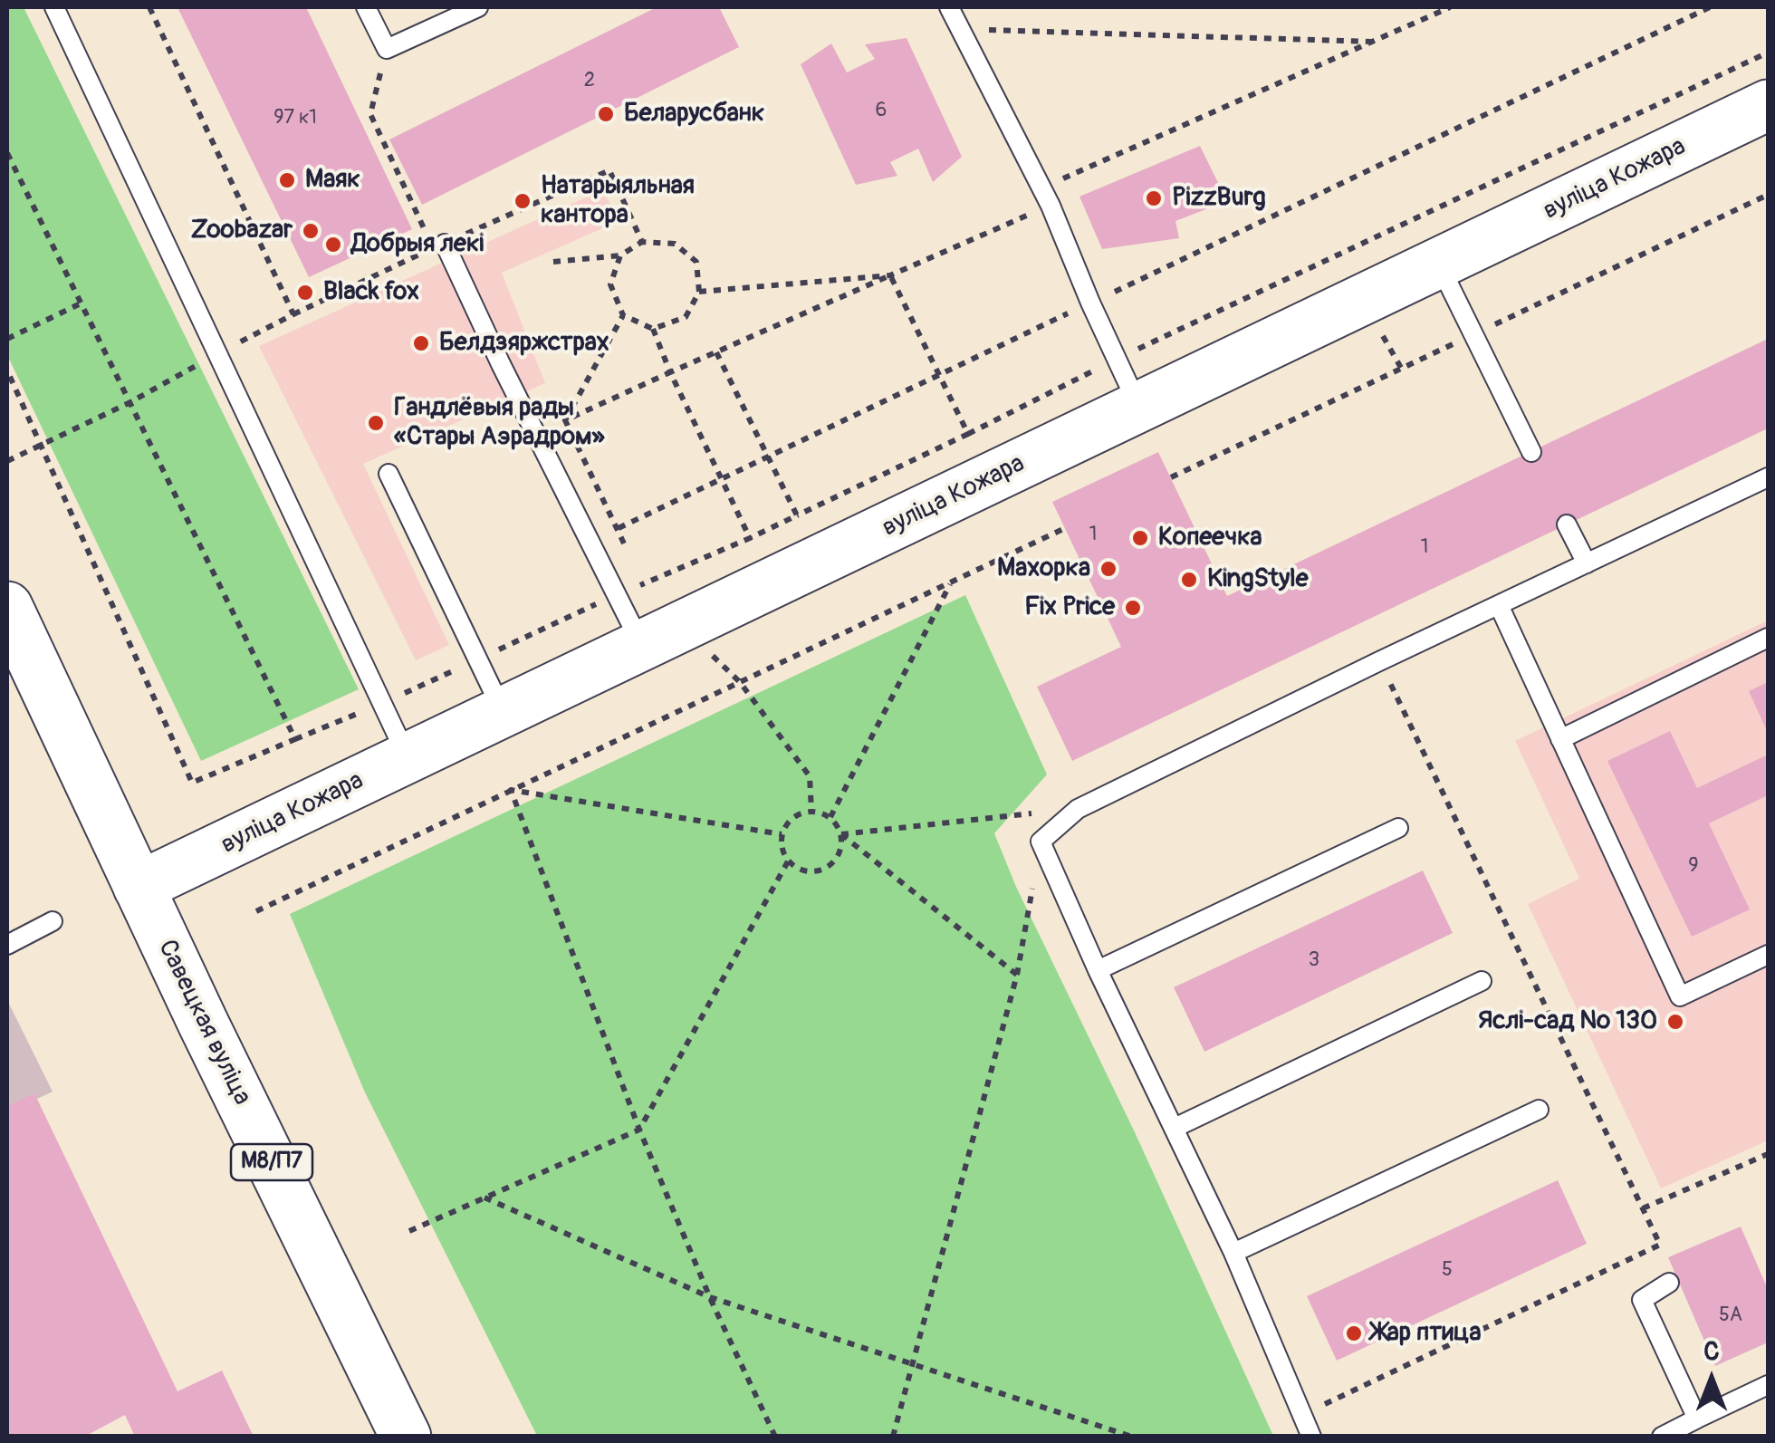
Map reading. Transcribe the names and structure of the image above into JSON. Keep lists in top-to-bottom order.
{
  "streets": {
    "main road": ["вуліца Кожара", "Савецкая вуліца", "М8/П7"]
  },
  "crossings": [
    ["вуліца Кожара", "Савецкая вуліца"]
  ],
  "places": [
    "Беларусбанк",
    "Маяк",
    "PizzBurg",
    "Натарыяльная кантора",
    "Zoobazar",
    "Добрыя лекі",
    "Black fox",
    "Белдзяржстрах",
    "Гандлёвыя рады «Стары Аэрадром»",
    "Копеечка",
    "Махорка",
    "KingStyle",
    "Fix Price",
    "Яслі-сад № 130",
    "Жар птица"
  ],
  "house_numbers": [
    "2",
    "6",
    "97 к1",
    "1",
    "1",
    "9",
    "3",
    "5",
    "5А"
  ],
  "north": "top"
}
